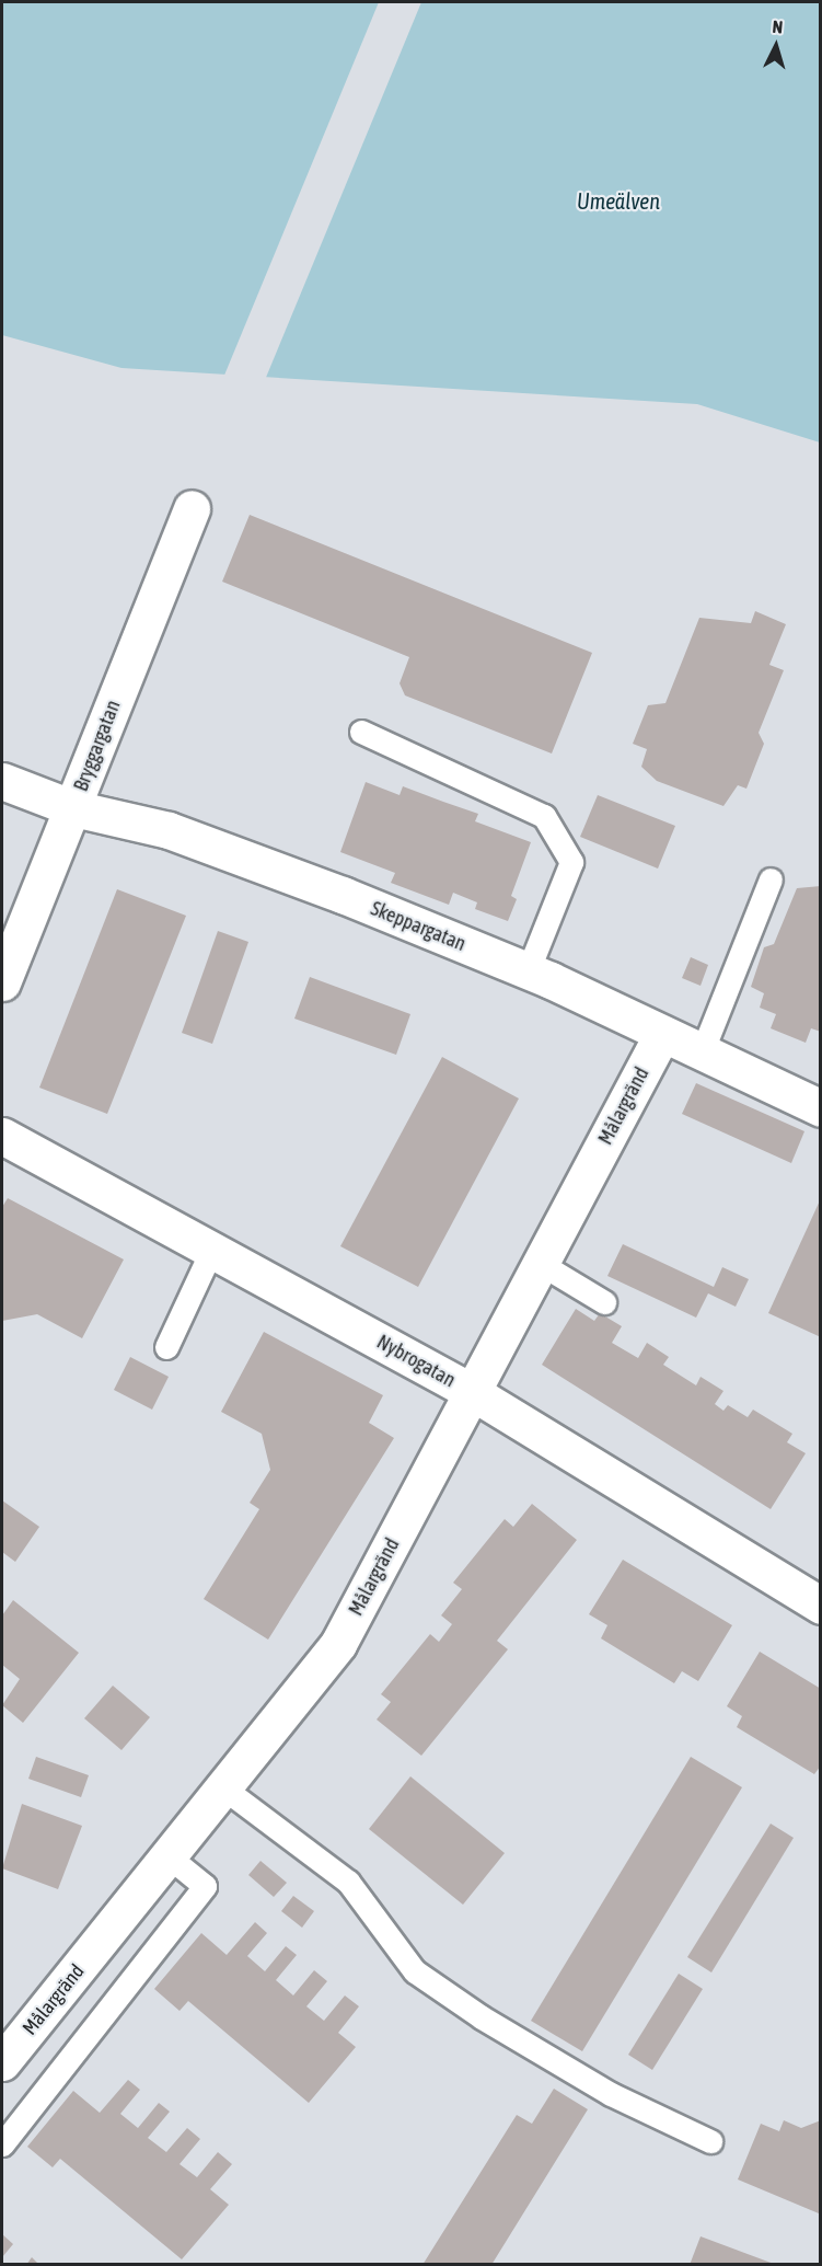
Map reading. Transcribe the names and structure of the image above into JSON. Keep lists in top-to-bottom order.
{
  "streets": {
    "street": [
      "Bryggargatan",
      "Skeppargatan",
      "Målargränd",
      "Nybrogatan"
    ]
  },
  "crossings": [
    ["Bryggargatan", "Skeppargatan"],
    ["Skeppargatan", "Målargränd"],
    ["Målargränd", "Nybrogatan"]
  ],
  "water": ["Umeälven"],
  "north": "top"
}
